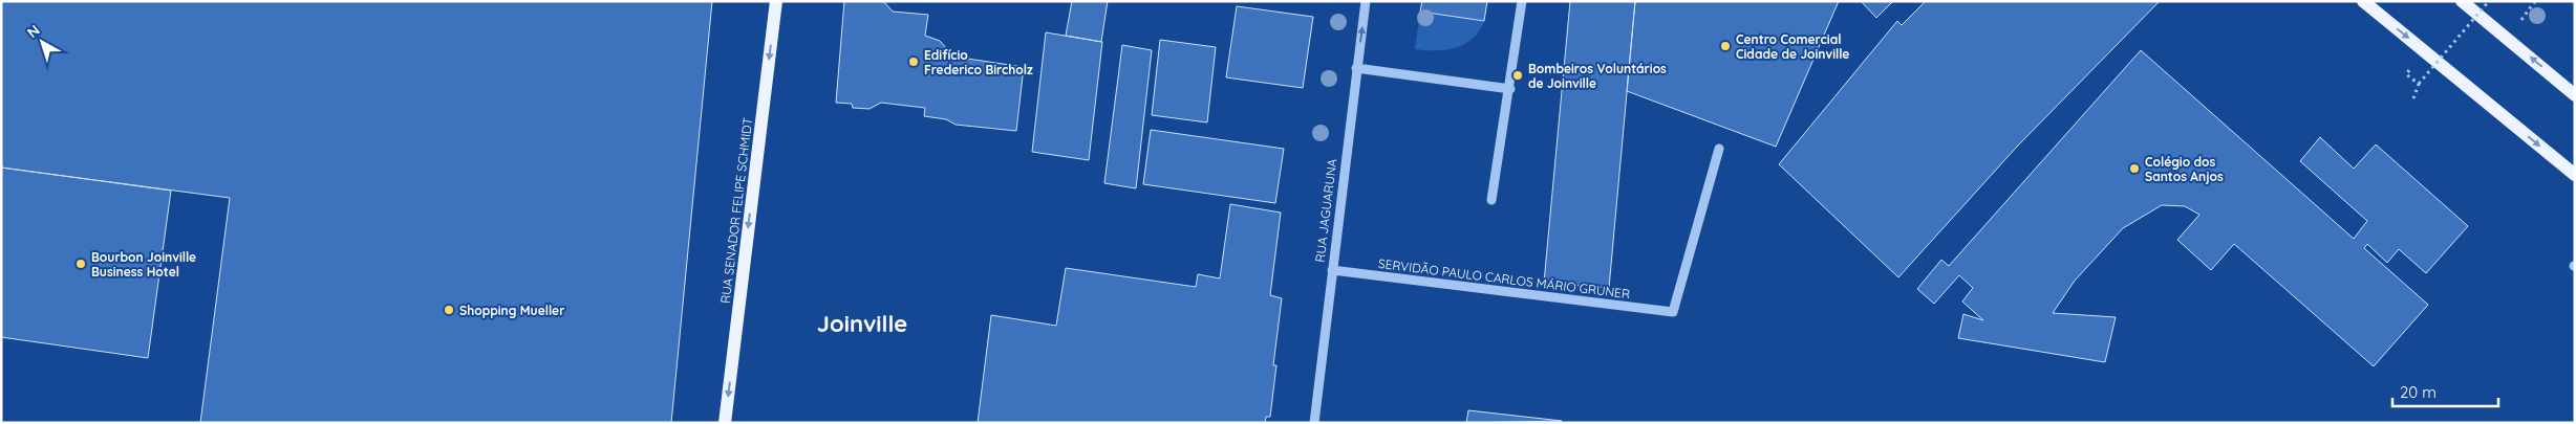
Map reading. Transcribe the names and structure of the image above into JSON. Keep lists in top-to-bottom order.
{
  "streets": {
    "main road": ["RUA SENADOR FELIPE SCHMIDT"],
    "street": ["RUA JAGUARUNA", "SERVIDÃO PAULO CARLOS MÁRIO GRUNER"]
  },
  "crossings": [
    ["RUA JAGUARUNA", "SERVIDÃO PAULO CARLOS MÁRIO GRUNER"]
  ],
  "one_way": ["RUA SENADOR FELIPE SCHMIDT"],
  "districts": ["Joinville"],
  "places": [
    "Centro Comercial Cidade de Joinville",
    "Edifício Frederico Bircholz",
    "Bombeiros Voluntários de Joinville",
    "Colégio dos Santos Anjos",
    "Bourbon Joinville Business Hotel",
    "Shopping Mueller"
  ],
  "scale_bar": "20 m",
  "north": "top left"
}
